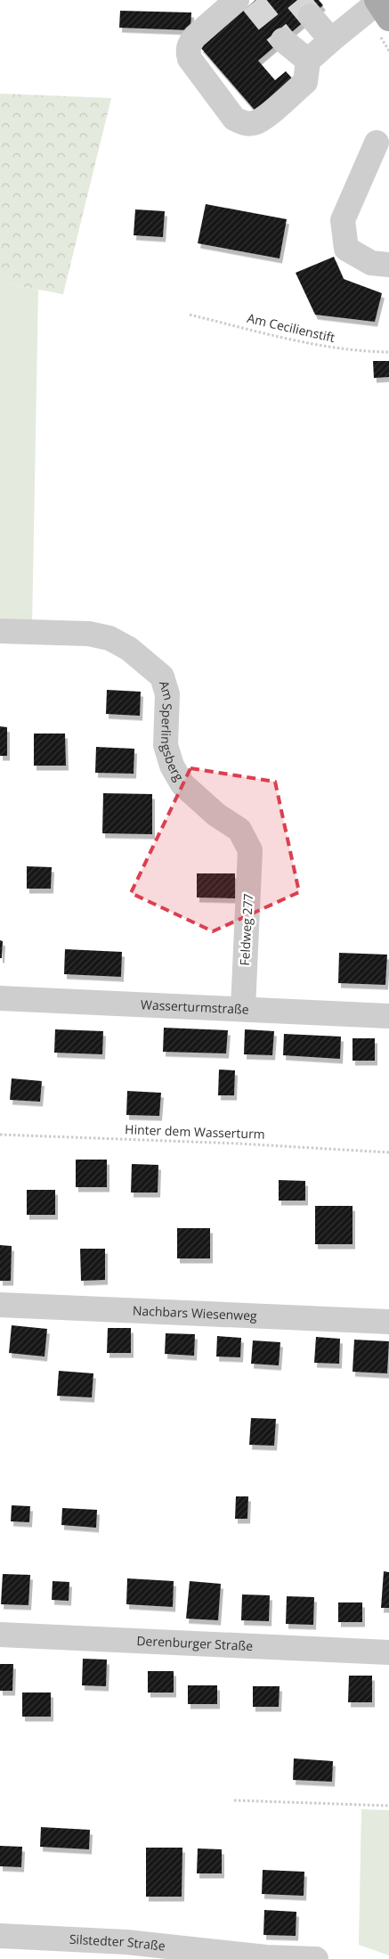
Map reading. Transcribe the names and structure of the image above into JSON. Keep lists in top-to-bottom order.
{
  "streets": {
    "street": [
      "Am Sperlingsberg",
      "Feldweg 277",
      "Wasserturmstraße",
      "Nachbars Wiesenweg",
      "Derenburger Straße",
      "Silstedter Straße"
    ],
    "path": ["Am Cecilienstift", "Hinter dem Wasserturm"]
  },
  "crossings": [
    ["Am Sperlingsberg", "Feldweg 277"],
    ["Feldweg 277", "Wasserturmstraße"]
  ]
}
